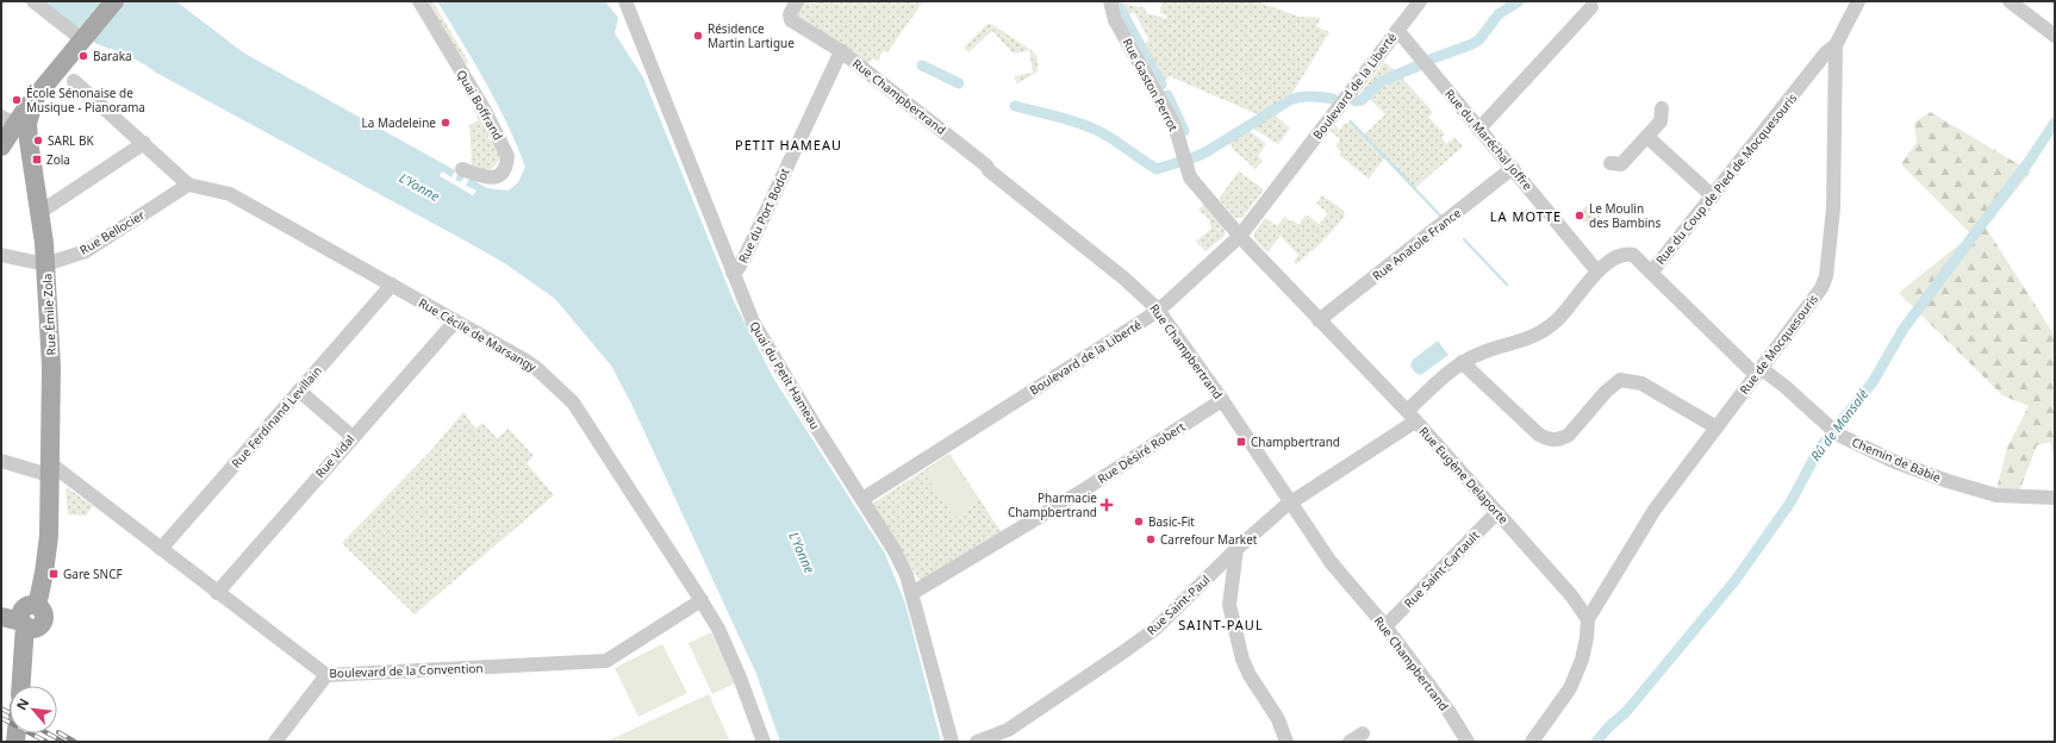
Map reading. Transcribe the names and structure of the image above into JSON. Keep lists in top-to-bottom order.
{
  "streets": {
    "main road": ["Rue Émile Zola"],
    "street": [
      "Rue Gaston Perrot",
      "Boulevard de la Liberté",
      "Rue Champbertrand",
      "Quai Boffrand",
      "Rue du Maréchal Joffre",
      "Rue du Coup de Pied de Mocquesouris",
      "Rue du Port Bodot",
      "Rue Bellocier",
      "Rue Anatole France",
      "Rue Cécile de Marsangy",
      "Rue de Mocquesouris",
      "Quai du Petit Hameau",
      "Rue Ferdinand Levillain",
      "Rue Désiré Robert",
      "Rue Vidal",
      "Chemin de Babie",
      "Rue Eugène Delaporte",
      "Rue Saint-Cartault",
      "Rue Saint-Paul",
      "Boulevard de la Convention"
    ]
  },
  "crossings": [
    ["Rue Gaston Perrot", "Boulevard de la Liberté"],
    ["Rue Gaston Perrot", "Rue Eugène Delaporte"],
    ["Boulevard de la Liberté", "Rue Champbertrand"],
    ["Boulevard de la Liberté", "Rue du Maréchal Joffre"],
    ["Boulevard de la Liberté", "Quai du Petit Hameau"],
    ["Boulevard de la Liberté", "Rue Eugène Delaporte"],
    ["Rue Champbertrand", "Rue du Port Bodot"],
    ["Rue Champbertrand", "Rue Désiré Robert"],
    ["Rue Champbertrand", "Rue Saint-Cartault"],
    ["Rue Champbertrand", "Rue Saint-Paul"],
    ["Rue du Maréchal Joffre", "Rue du Coup de Pied de Mocquesouris"],
    ["Rue du Maréchal Joffre", "Rue Anatole France"],
    ["Rue du Coup de Pied de Mocquesouris", "Rue de Mocquesouris"],
    ["Rue du Coup de Pied de Mocquesouris", "Chemin de Babie"],
    ["Rue du Coup de Pied de Mocquesouris", "Rue Eugène Delaporte"],
    ["Rue du Coup de Pied de Mocquesouris", "Rue Saint-Paul"],
    ["Rue du Port Bodot", "Quai du Petit Hameau"],
    ["Rue Bellocier", "Rue Émile Zola"],
    ["Rue Bellocier", "Rue Cécile de Marsangy"],
    ["Rue Anatole France", "Rue Eugène Delaporte"],
    ["Rue Émile Zola", "Boulevard de la Convention"],
    ["Rue Cécile de Marsangy", "Rue Ferdinand Levillain"],
    ["Rue Cécile de Marsangy", "Rue Vidal"],
    ["Rue Cécile de Marsangy", "Boulevard de la Convention"],
    ["Rue de Mocquesouris", "Chemin de Babie"],
    ["Rue de Mocquesouris", "Rue Eugène Delaporte"],
    ["Quai du Petit Hameau", "Rue Désiré Robert"],
    ["Rue Ferdinand Levillain", "Boulevard de la Convention"],
    ["Rue Vidal", "Boulevard de la Convention"],
    ["Rue Eugène Delaporte", "Rue Saint-Cartault"],
    ["Rue Eugène Delaporte", "Rue Saint-Paul"]
  ],
  "districts": ["PETIT HAMEAU", "LA MOTTE", "SAINT-PAUL"],
  "water": ["L'Yonne", "Rû de Monsalé"],
  "places": {
    "other": [
      "Résidence Martin Lartigue",
      "Baraka",
      "École Sénonaise de Musique - Pianorama",
      "La Madeleine",
      "SARL BK",
      "Le Moulin des Bambins",
      "Basic-Fit",
      "Carrefour Market"
    ],
    "transit": ["Zola", "Champbertrand", "Gare SNCF"],
    "health": ["Pharmacie Champbertrand"]
  },
  "north": "top left"
}
